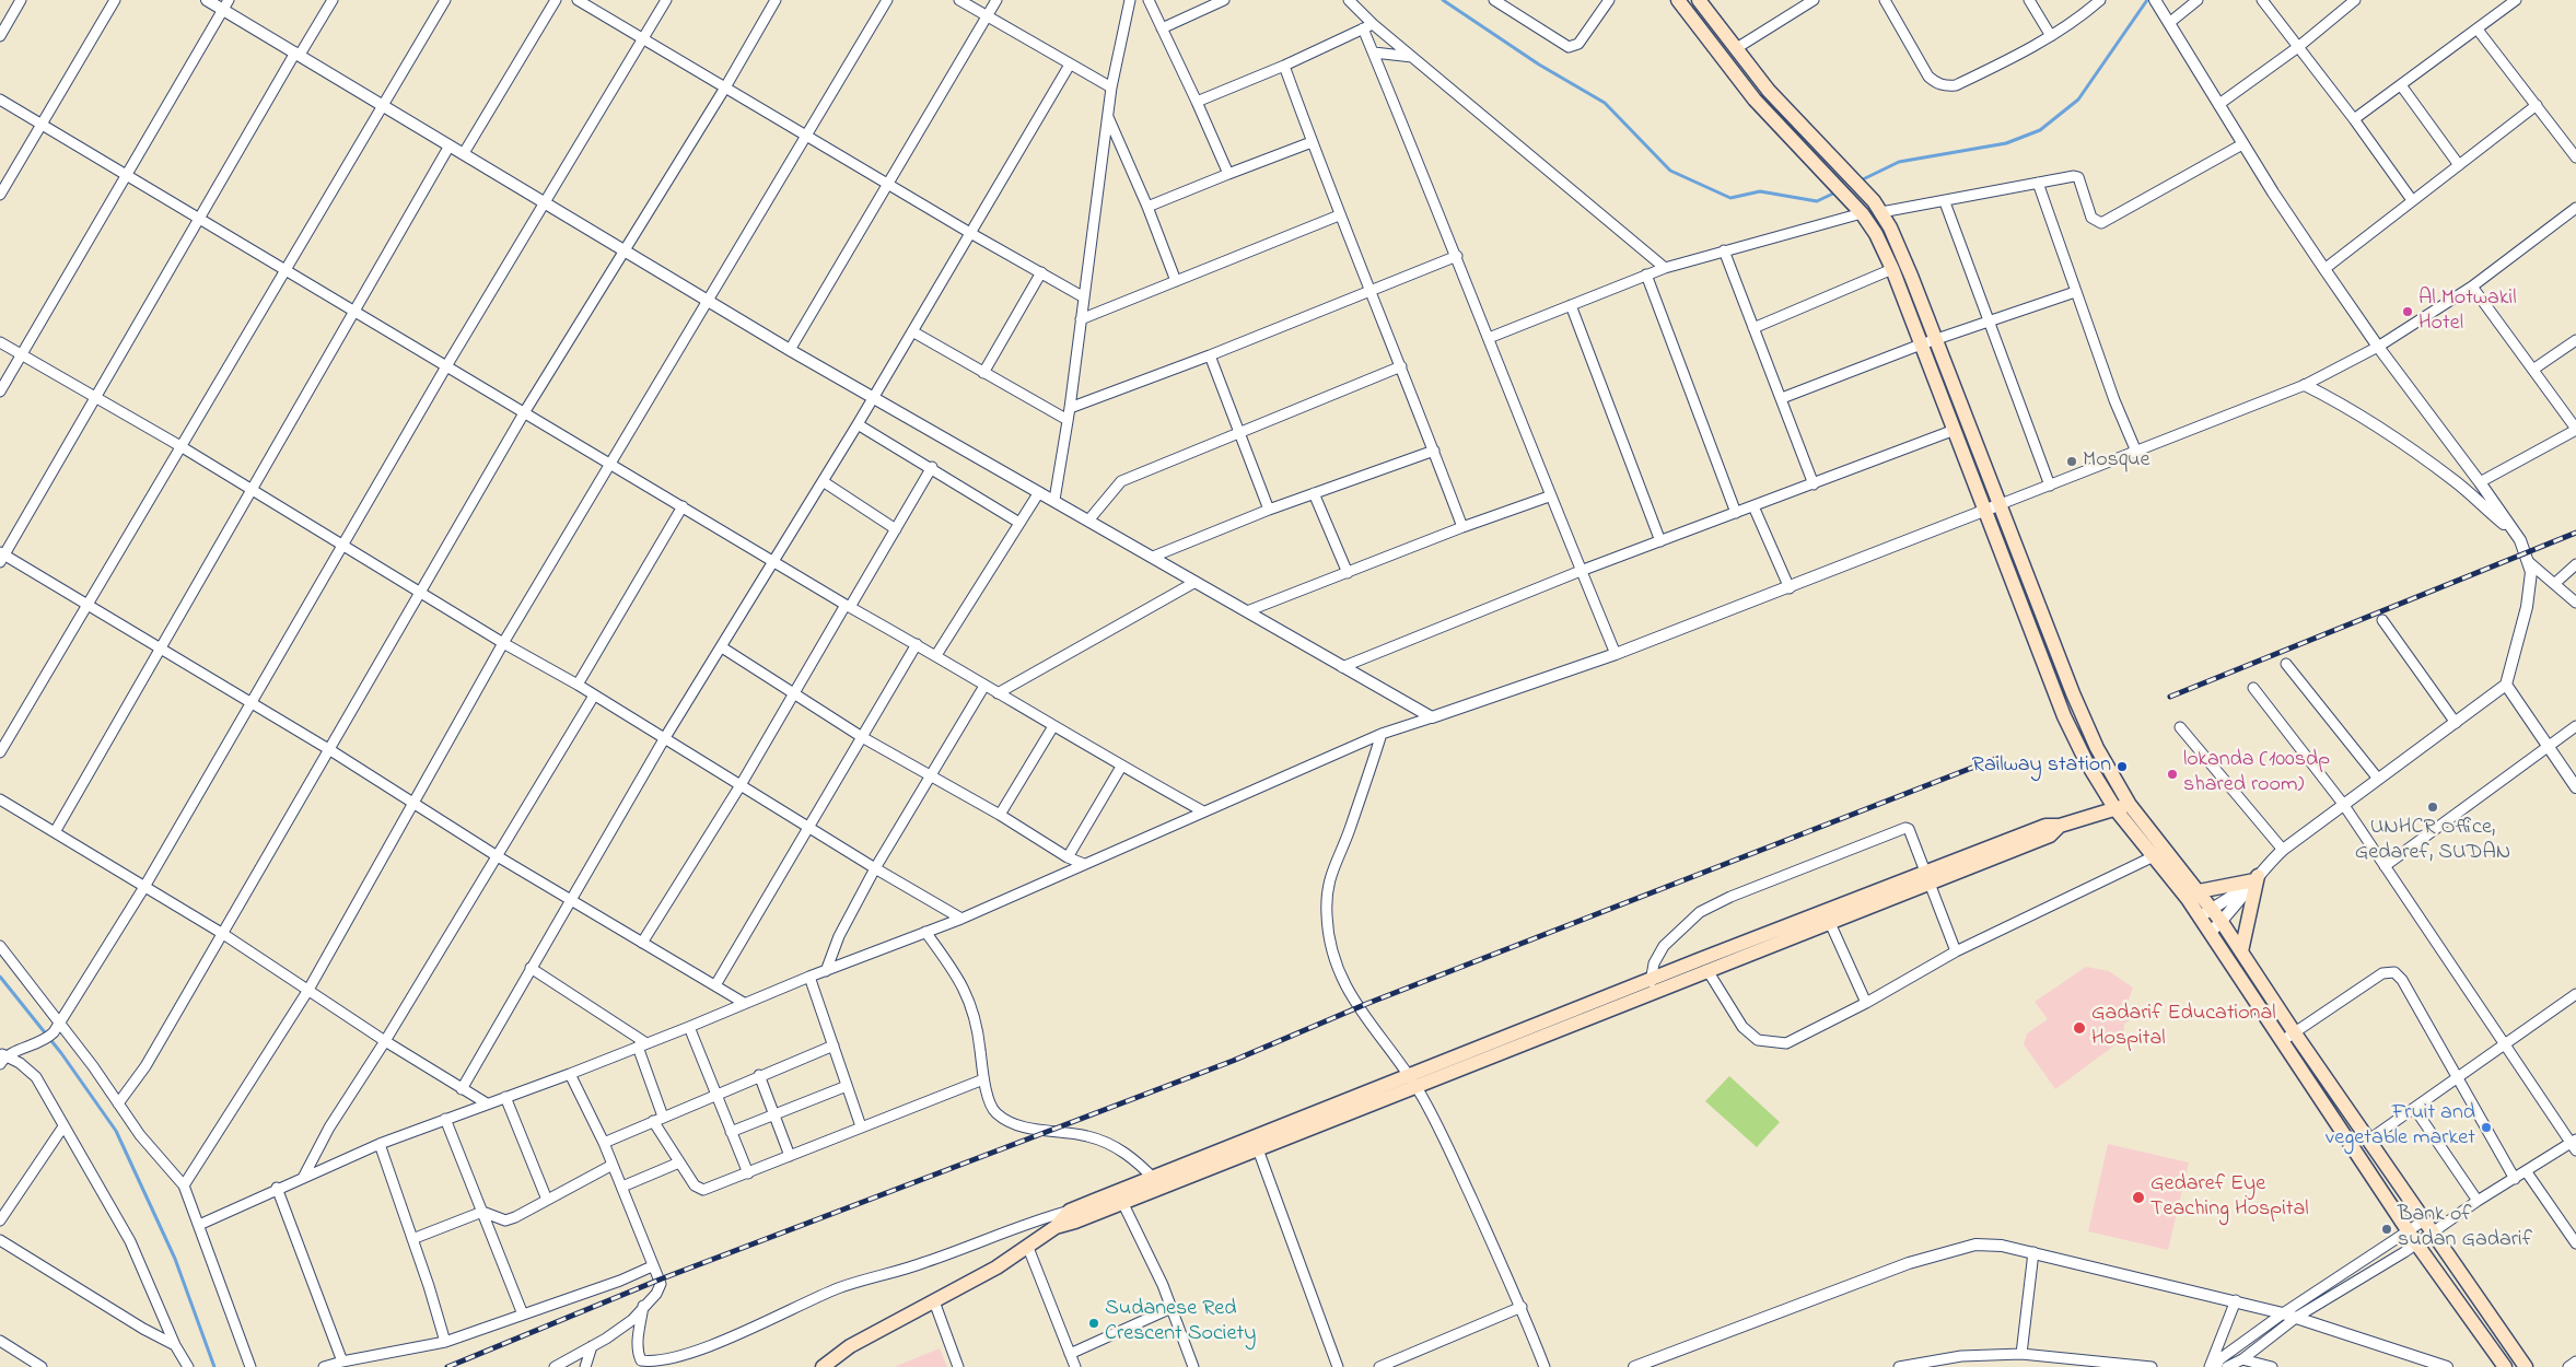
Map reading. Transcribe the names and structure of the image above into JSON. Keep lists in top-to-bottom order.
{
  "places": [
    "Al Motwakil Hotel",
    "Mosque",
    "Railway station",
    "lokanda (100sdp shared room)",
    "UNHCR Office, Gedaref, SUDAN",
    "Gadarif Educational Hospital",
    "Fruit and vegetable market",
    "Gedaref Eye Teaching Hospital",
    "Bank of sudan Gadarif",
    "Sudanese Red Crescent Society"
  ]
}
